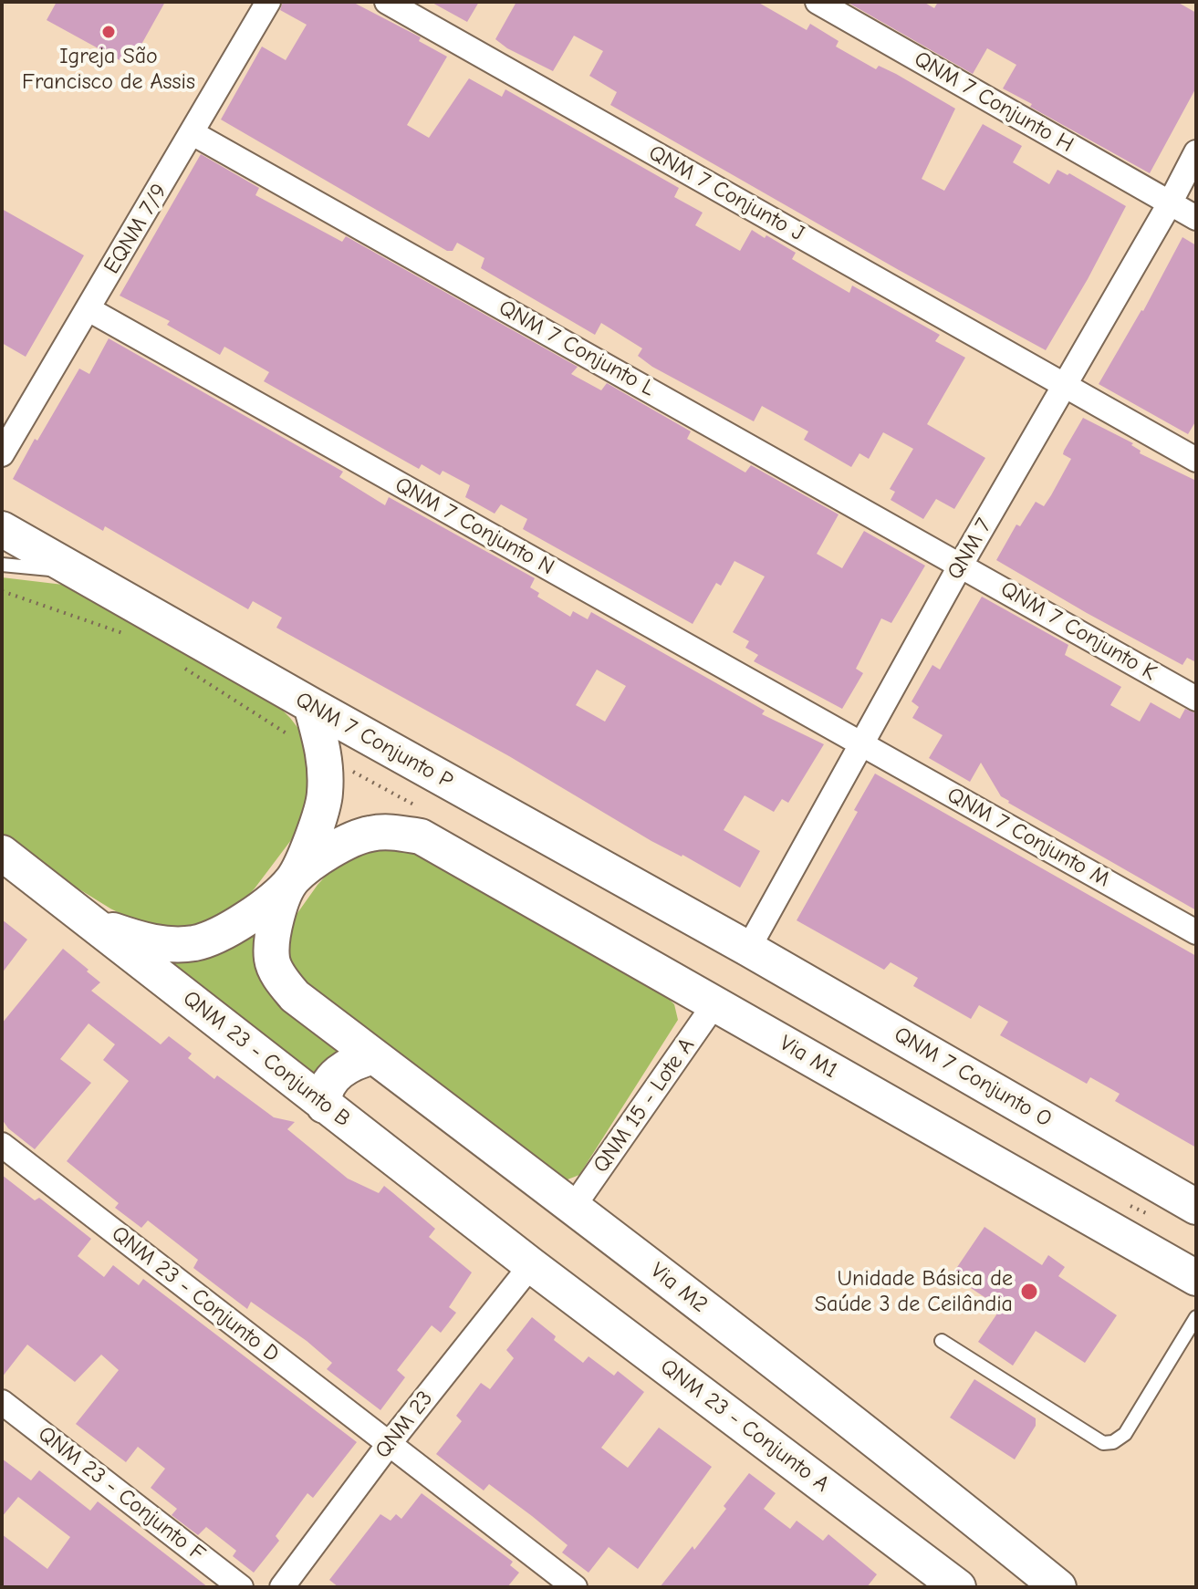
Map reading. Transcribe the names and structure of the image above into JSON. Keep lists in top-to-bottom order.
{
  "streets": {
    "main road": [
      "QNM 7 Conjunto P",
      "Via M1",
      "QNM 23 - Conjunto B",
      "QNM 7 Conjunto O",
      "Via M2",
      "QNM 23 - Conjunto A"
    ],
    "street": [
      "QNM 7 Conjunto H",
      "QNM 7 Conjunto J",
      "EQNM 7/9",
      "QNM 7 Conjunto L",
      "QNM 7 Conjunto N",
      "QNM 7",
      "QNM 7 Conjunto K",
      "QNM 7 Conjunto M",
      "QNM 15 - Lote A",
      "QNM 23 - Conjunto D",
      "QNM 23",
      "QNM 23 - Conjunto F"
    ]
  },
  "crossings": [
    ["QNM 7 Conjunto H", "QNM 7"],
    ["QNM 7 Conjunto J", "QNM 7"],
    ["EQNM 7/9", "QNM 7 Conjunto L"],
    ["EQNM 7/9", "QNM 7 Conjunto N"],
    ["QNM 7 Conjunto L", "QNM 7"],
    ["QNM 7 Conjunto L", "QNM 7 Conjunto K"],
    ["QNM 7 Conjunto N", "QNM 7"],
    ["QNM 7 Conjunto N", "QNM 7 Conjunto M"],
    ["QNM 7", "QNM 7 Conjunto K"],
    ["QNM 7", "QNM 7 Conjunto P"],
    ["QNM 7", "QNM 7 Conjunto M"],
    ["QNM 7", "QNM 7 Conjunto O"],
    ["QNM 7 Conjunto P", "QNM 7 Conjunto O"],
    ["QNM 7 Conjunto P", "Via M2"],
    ["Via M1", "QNM 15 - Lote A"],
    ["Via M1", "Via M2"],
    ["QNM 23 - Conjunto B", "QNM 23"],
    ["QNM 23 - Conjunto B", "QNM 23 - Conjunto A"],
    ["QNM 15 - Lote A", "Via M2"],
    ["QNM 23 - Conjunto D", "QNM 23"],
    ["QNM 23", "QNM 23 - Conjunto A"]
  ],
  "places": ["Igreja São Francisco de Assis", "Unidade Básica de Saúde 3 de Ceilândia"]
}
